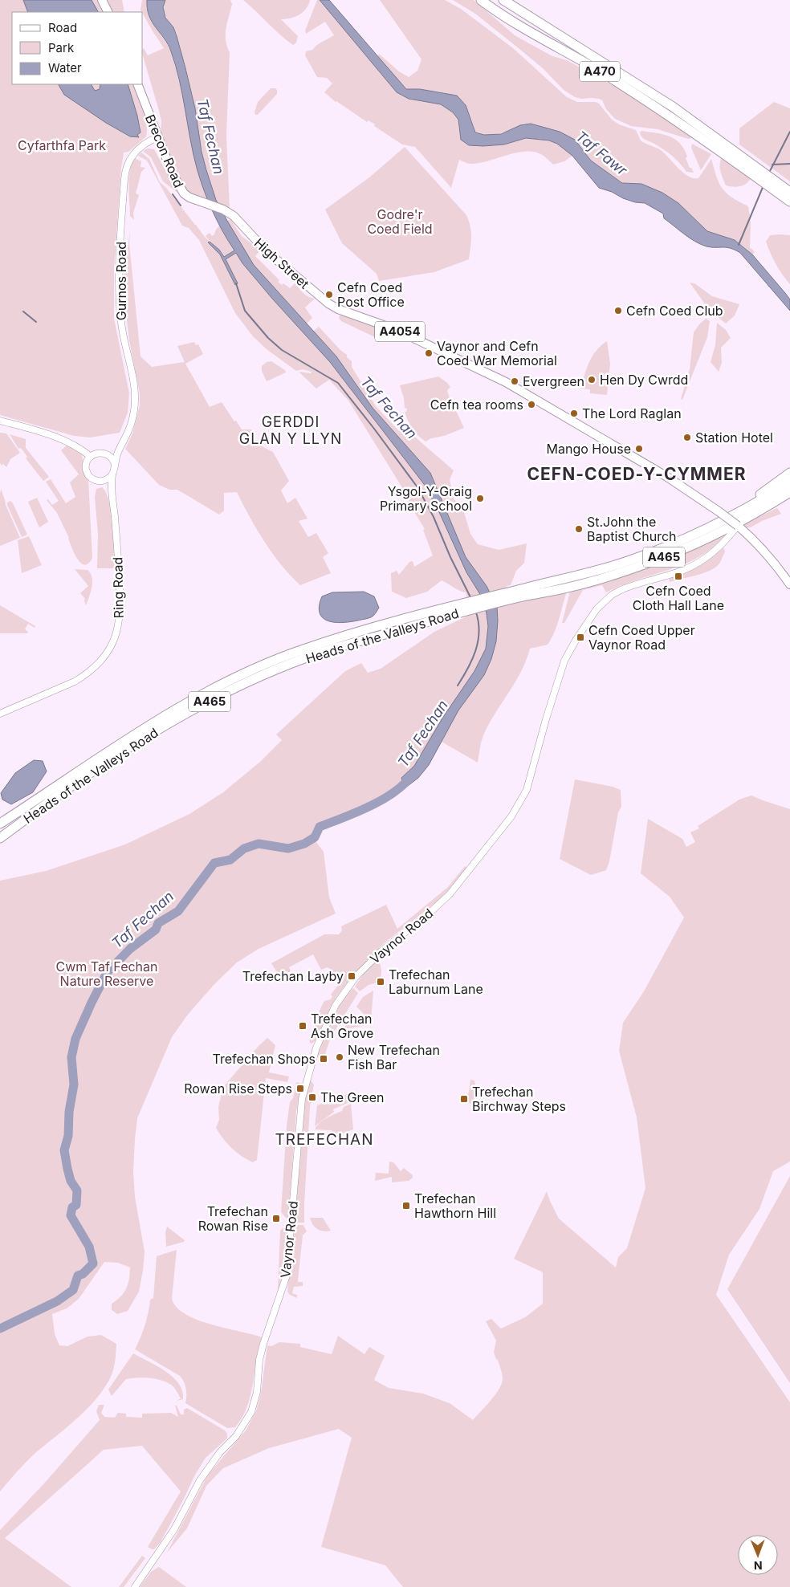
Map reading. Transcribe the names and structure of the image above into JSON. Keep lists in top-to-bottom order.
{
  "streets": {
    "highway": ["A470", "A465", "Heads of the Valleys Road"],
    "main road": ["Brecon Road", "High Street", "A4054"],
    "street": ["Gurnos Road", "Ring Road", "Vaynor Road"]
  },
  "crossings": [
    ["Brecon Road", "High Street"],
    ["Brecon Road", "Gurnos Road"],
    ["High Street", "A4054"],
    ["High Street", "Vaynor Road"],
    ["Gurnos Road", "Ring Road"],
    ["A4054", "Vaynor Road"]
  ],
  "districts": ["GERDDI GLAN Y LLYN", "CEFN-COED-Y-CYMMER", "TREFECHAN"],
  "water": ["Taf Fechan", "Taf Fawr"],
  "parks": ["Cyfarthfa Park", "Godre'r Coed Field", "Cwm Taf Fechan Nature Reserve"],
  "places": {
    "other": [
      "Cefn Coed Post Office",
      "Cefn Coed Club",
      "Vaynor and Cefn Coed War Memorial",
      "Hen Dy Cwrdd",
      "Evergreen",
      "Cefn tea rooms",
      "The Lord Raglan",
      "Station Hotel",
      "Mango House",
      "Ysgol-Y-Graig Primary School",
      "St.John the Baptist Church",
      "New Trefechan Fish Bar"
    ],
    "transit": [
      "Cefn Coed Cloth Hall Lane",
      "Cefn Coed Upper Vaynor Road",
      "Trefechan Layby",
      "Trefechan Laburnum Lane",
      "Trefechan Ash Grove",
      "Trefechan Shops",
      "Rowan Rise Steps",
      "The Green",
      "Trefechan Birchway Steps",
      "Trefechan Hawthorn Hill",
      "Trefechan Rowan Rise"
    ]
  },
  "legend": ["Road", "Park", "Water"],
  "north": "bottom"
}
